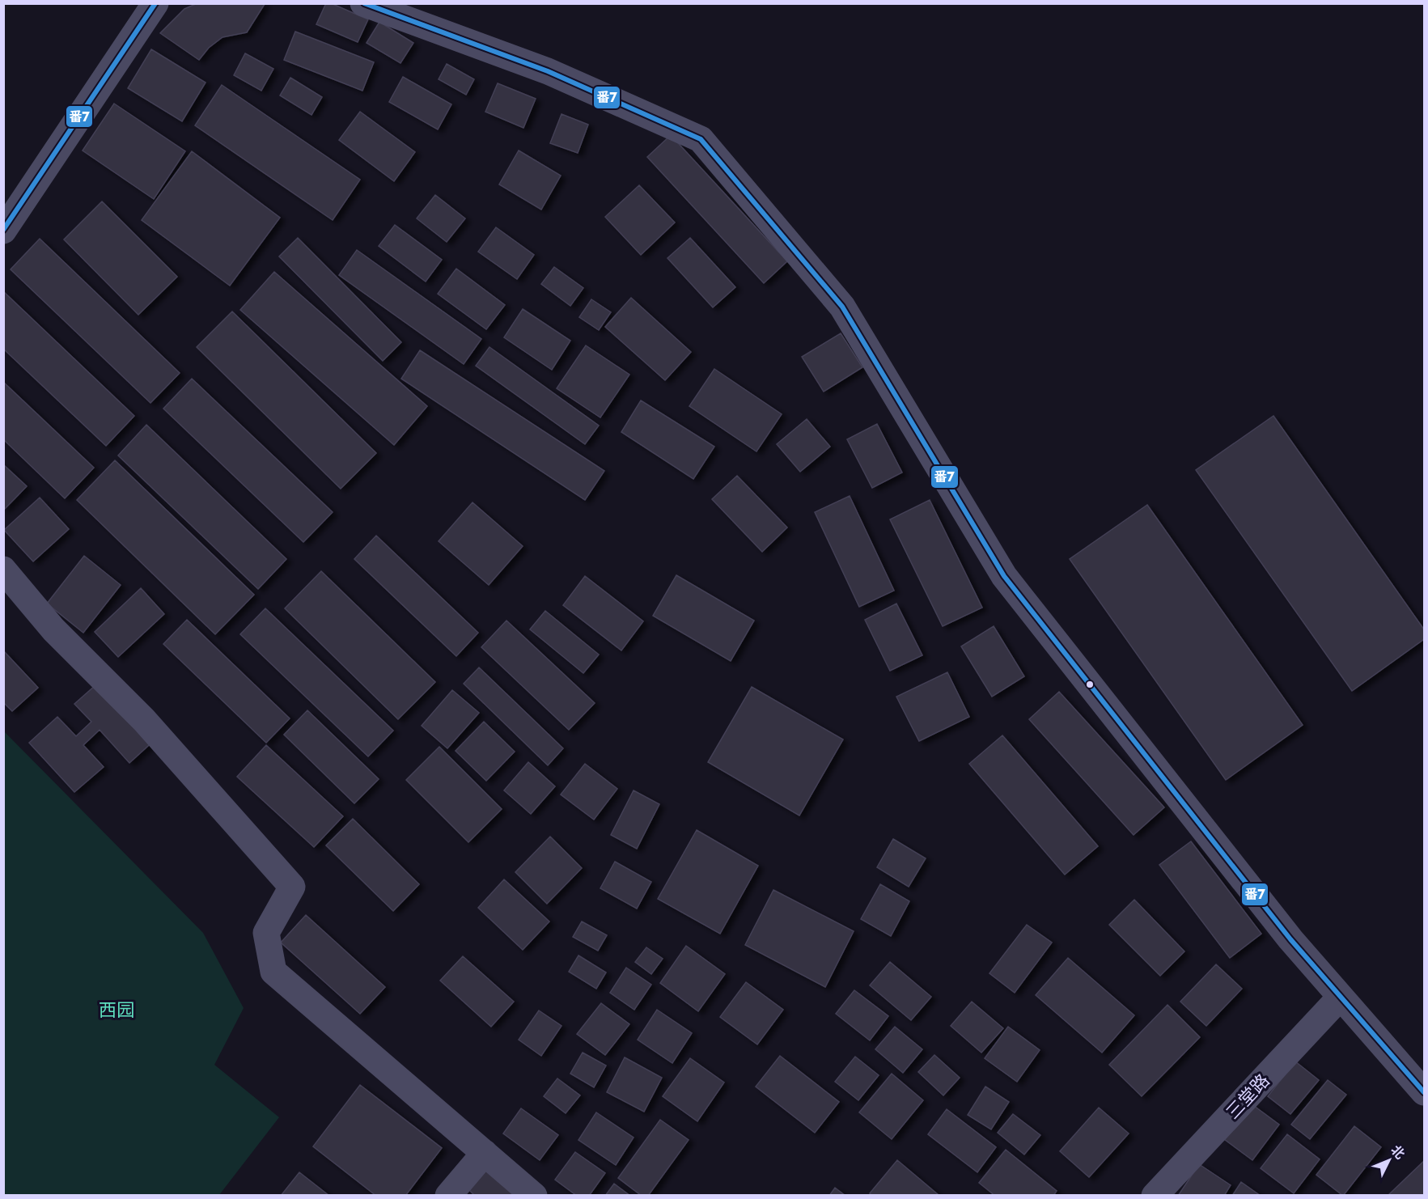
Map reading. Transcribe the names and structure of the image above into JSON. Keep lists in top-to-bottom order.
{
  "streets": {
    "street": ["三堂路"]
  },
  "parks": ["西园"],
  "lines": ["transit line 番7"],
  "north": "top right"
}
